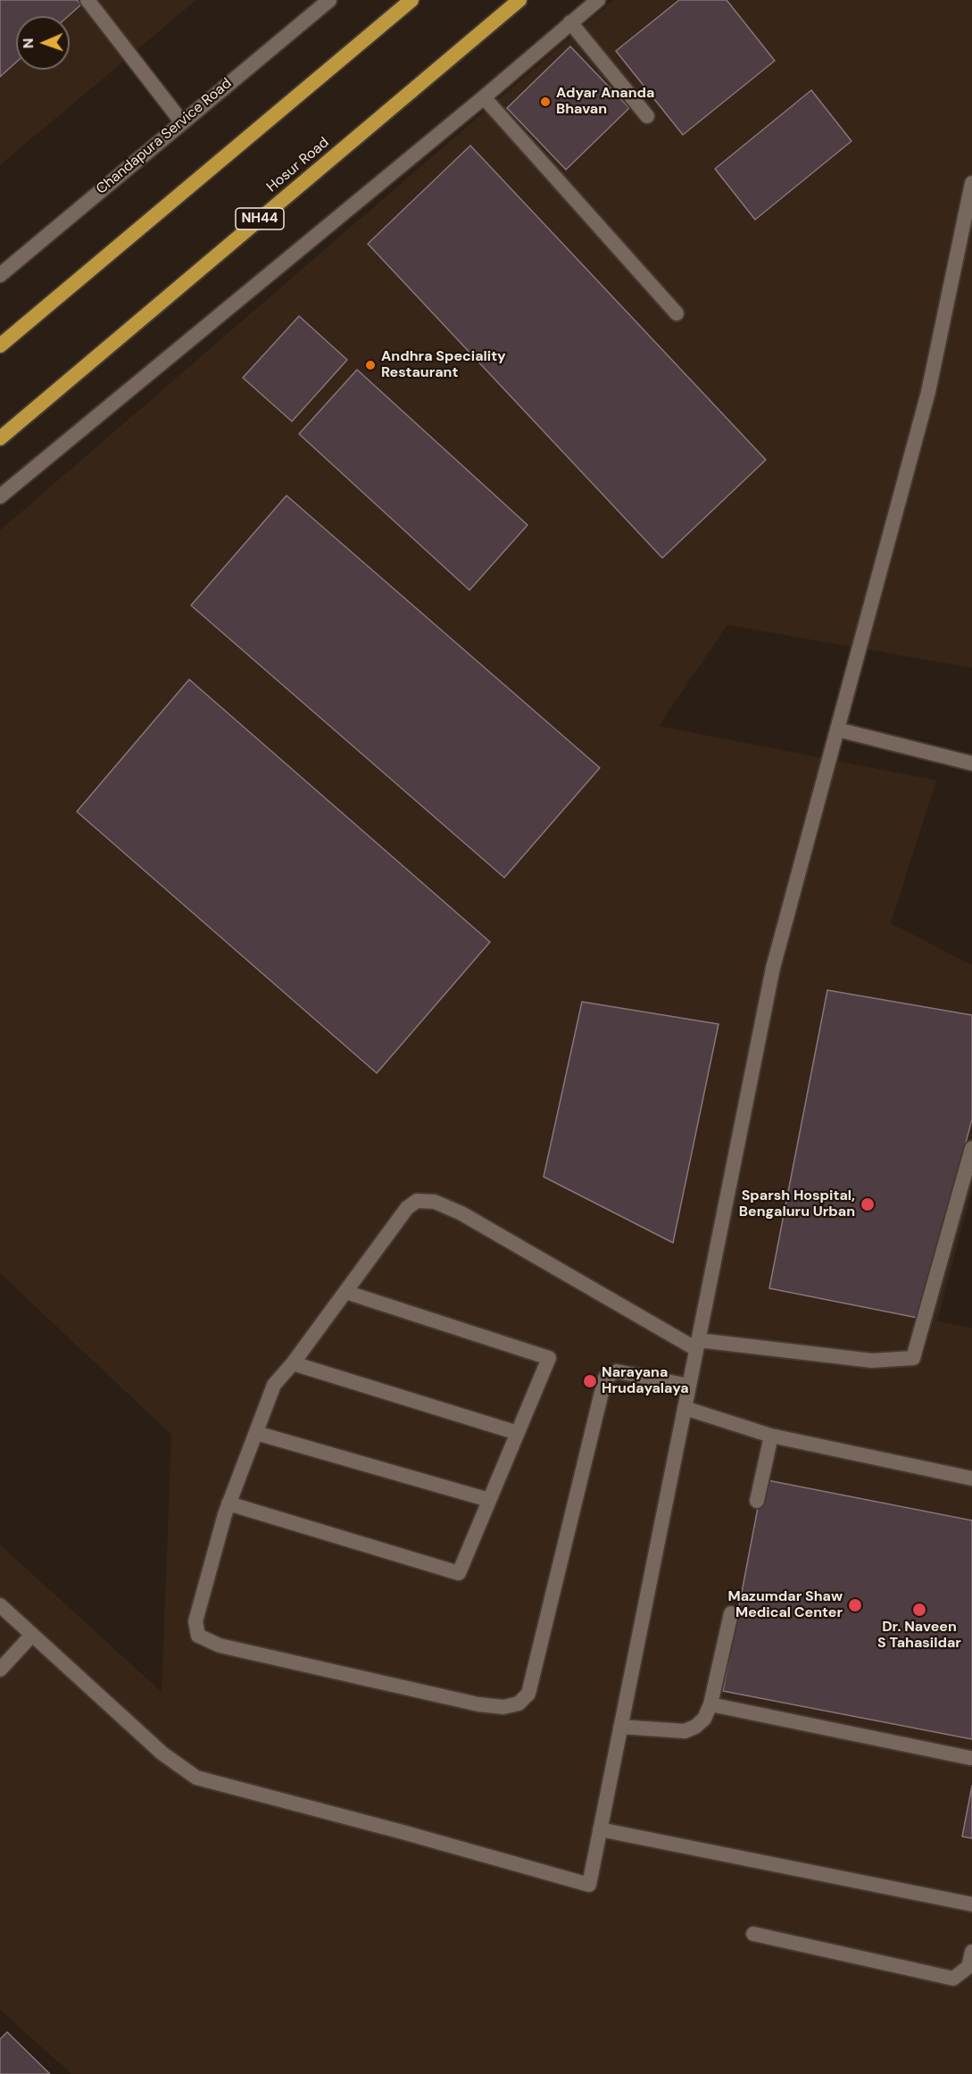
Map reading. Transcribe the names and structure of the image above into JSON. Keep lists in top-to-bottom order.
{
  "streets": {
    "highway": ["Hosur Road", "NH44"],
    "street": ["Chandapura Service Road"]
  },
  "places": [
    "Adyar Ananda Bhavan",
    "Andhra Speciality Restaurant",
    "Sparsh Hospital, Bengaluru Urban",
    "Narayana Hrudayalaya",
    "Mazumdar Shaw Medical Center",
    "Dr. Naveen S Tahasildar"
  ],
  "north": "left"
}
